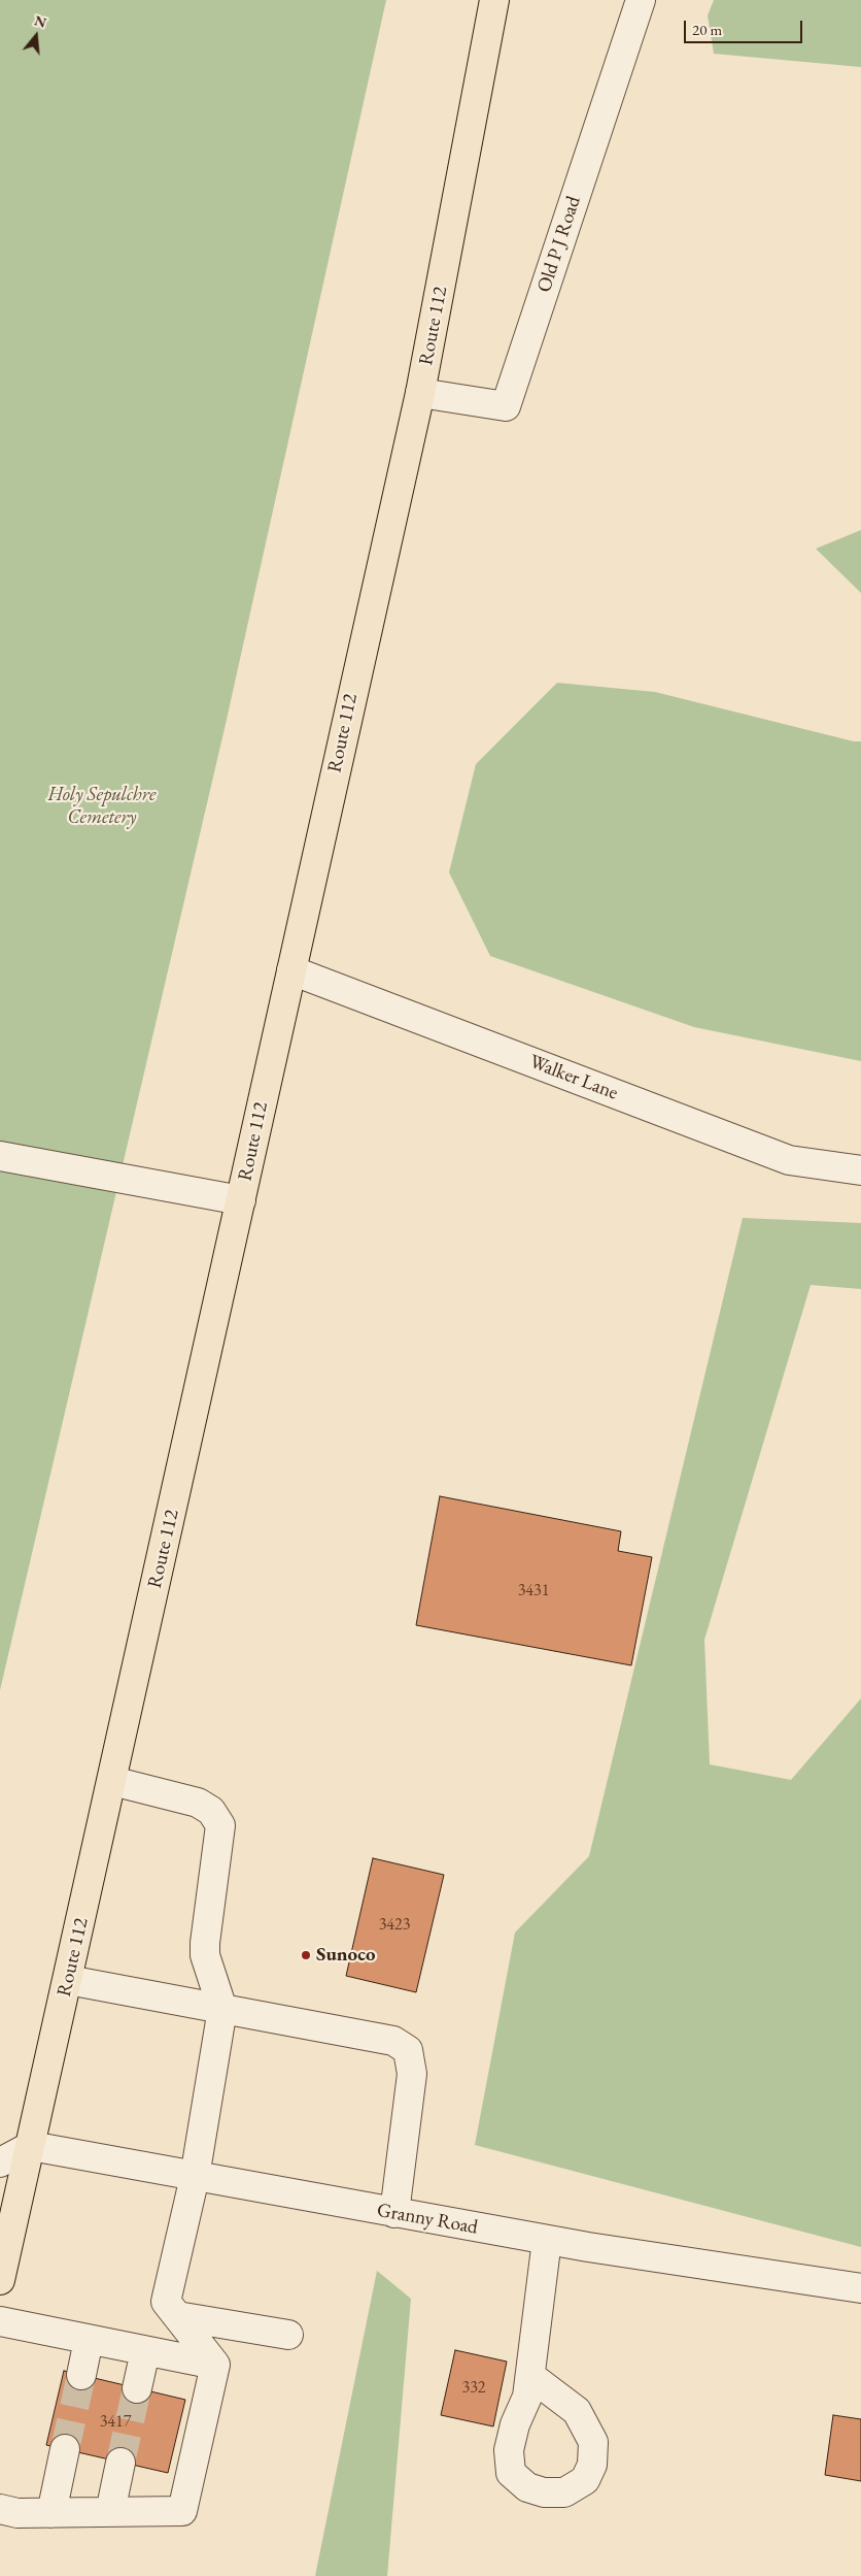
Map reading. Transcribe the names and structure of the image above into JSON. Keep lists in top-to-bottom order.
{
  "streets": {
    "main road": ["Route 112"],
    "street": ["Old P J Road", "Walker Lane", "Granny Road"]
  },
  "crossings": [
    ["Old P J Road", "Route 112"],
    ["Route 112", "Walker Lane"],
    ["Route 112", "Granny Road"]
  ],
  "parks": ["Holy Sepulchre Cemetery"],
  "places": ["Sunoco"],
  "house_numbers": [
    "3431",
    "3423",
    "332",
    "3417"
  ],
  "scale_bar": "20 m",
  "north": "top"
}
